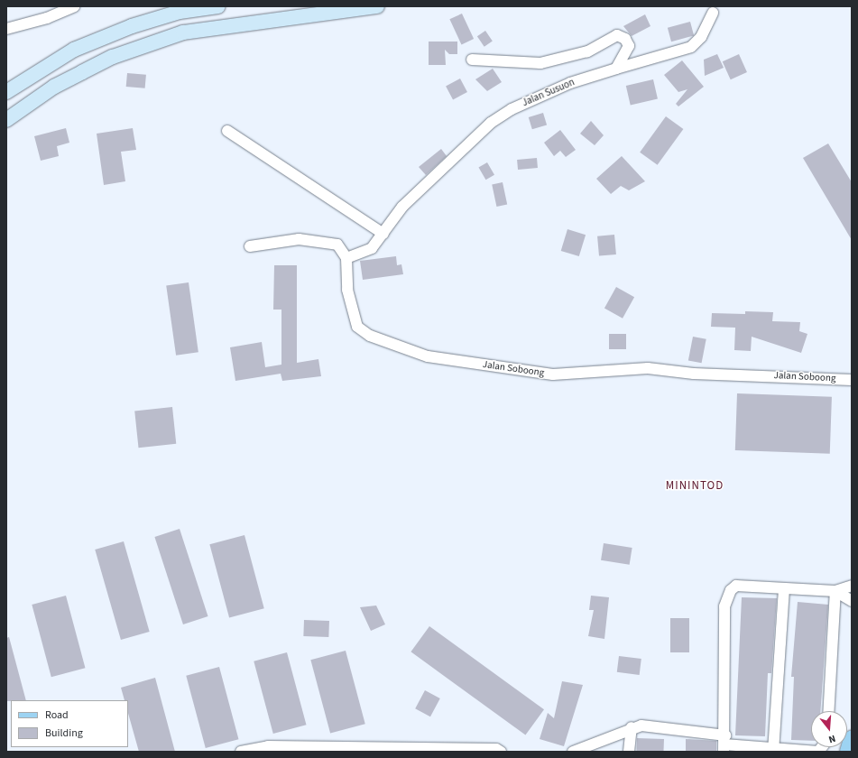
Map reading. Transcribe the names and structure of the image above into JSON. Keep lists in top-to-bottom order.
{
  "streets": {
    "street": ["Jalan Susuon", "Jalan Soboong"]
  },
  "crossings": [
    ["Jalan Susuon", "Jalan Soboong"]
  ],
  "districts": ["MININTOD"],
  "legend": ["Road", "Building"],
  "north": "bottom"
}
